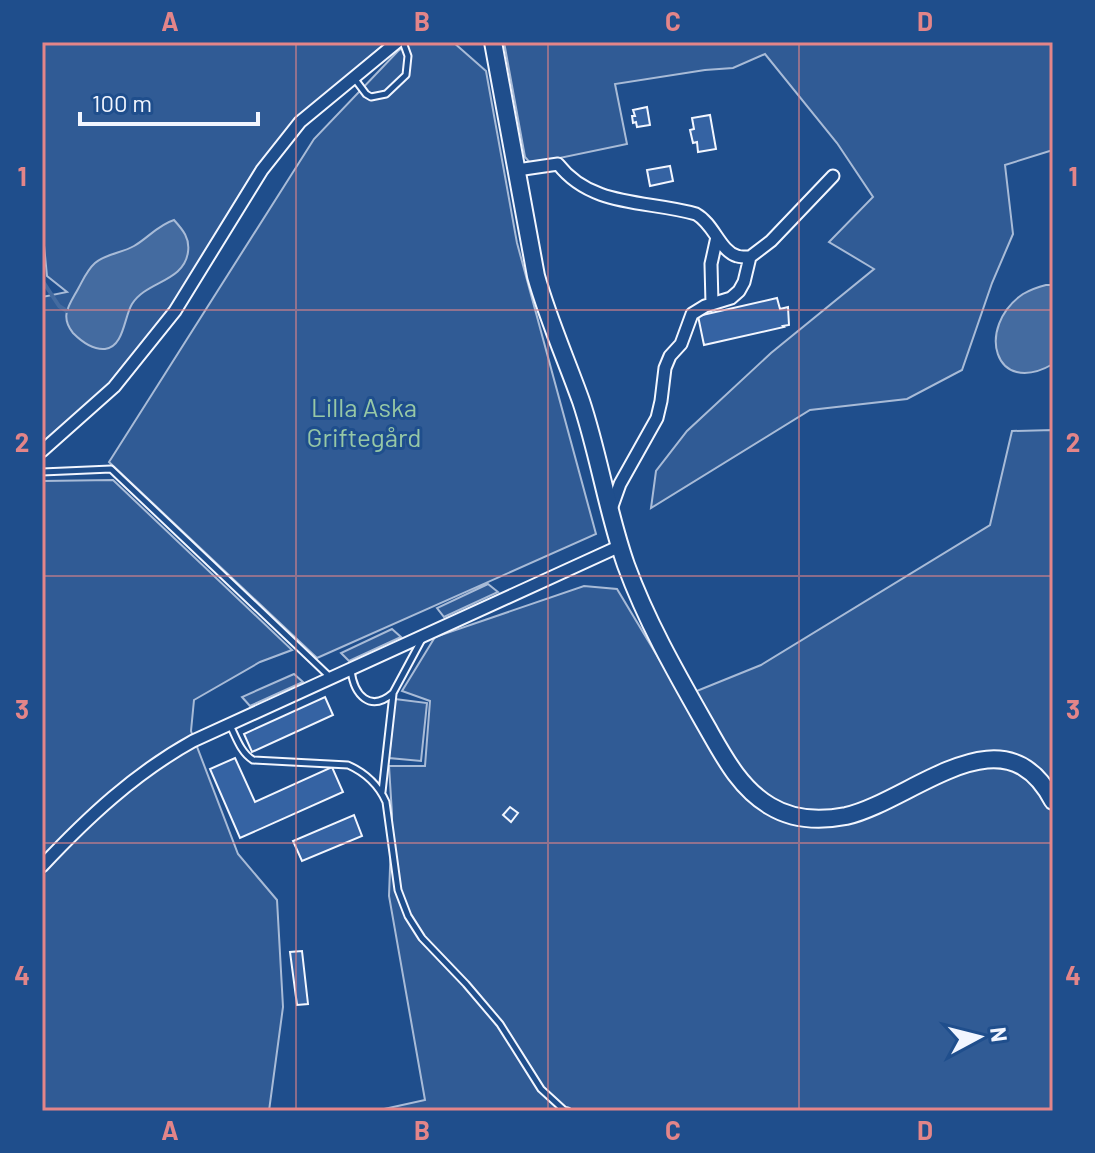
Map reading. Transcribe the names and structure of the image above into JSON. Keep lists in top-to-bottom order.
{
  "parks": ["Lilla Aska Griftegård"],
  "scale_bar": "100 m",
  "north": "right",
  "grid": {
    "columns": [
      "A",
      "B",
      "C",
      "D"
    ],
    "rows": [
      "1",
      "2",
      "3",
      "4"
    ]
  }
}
